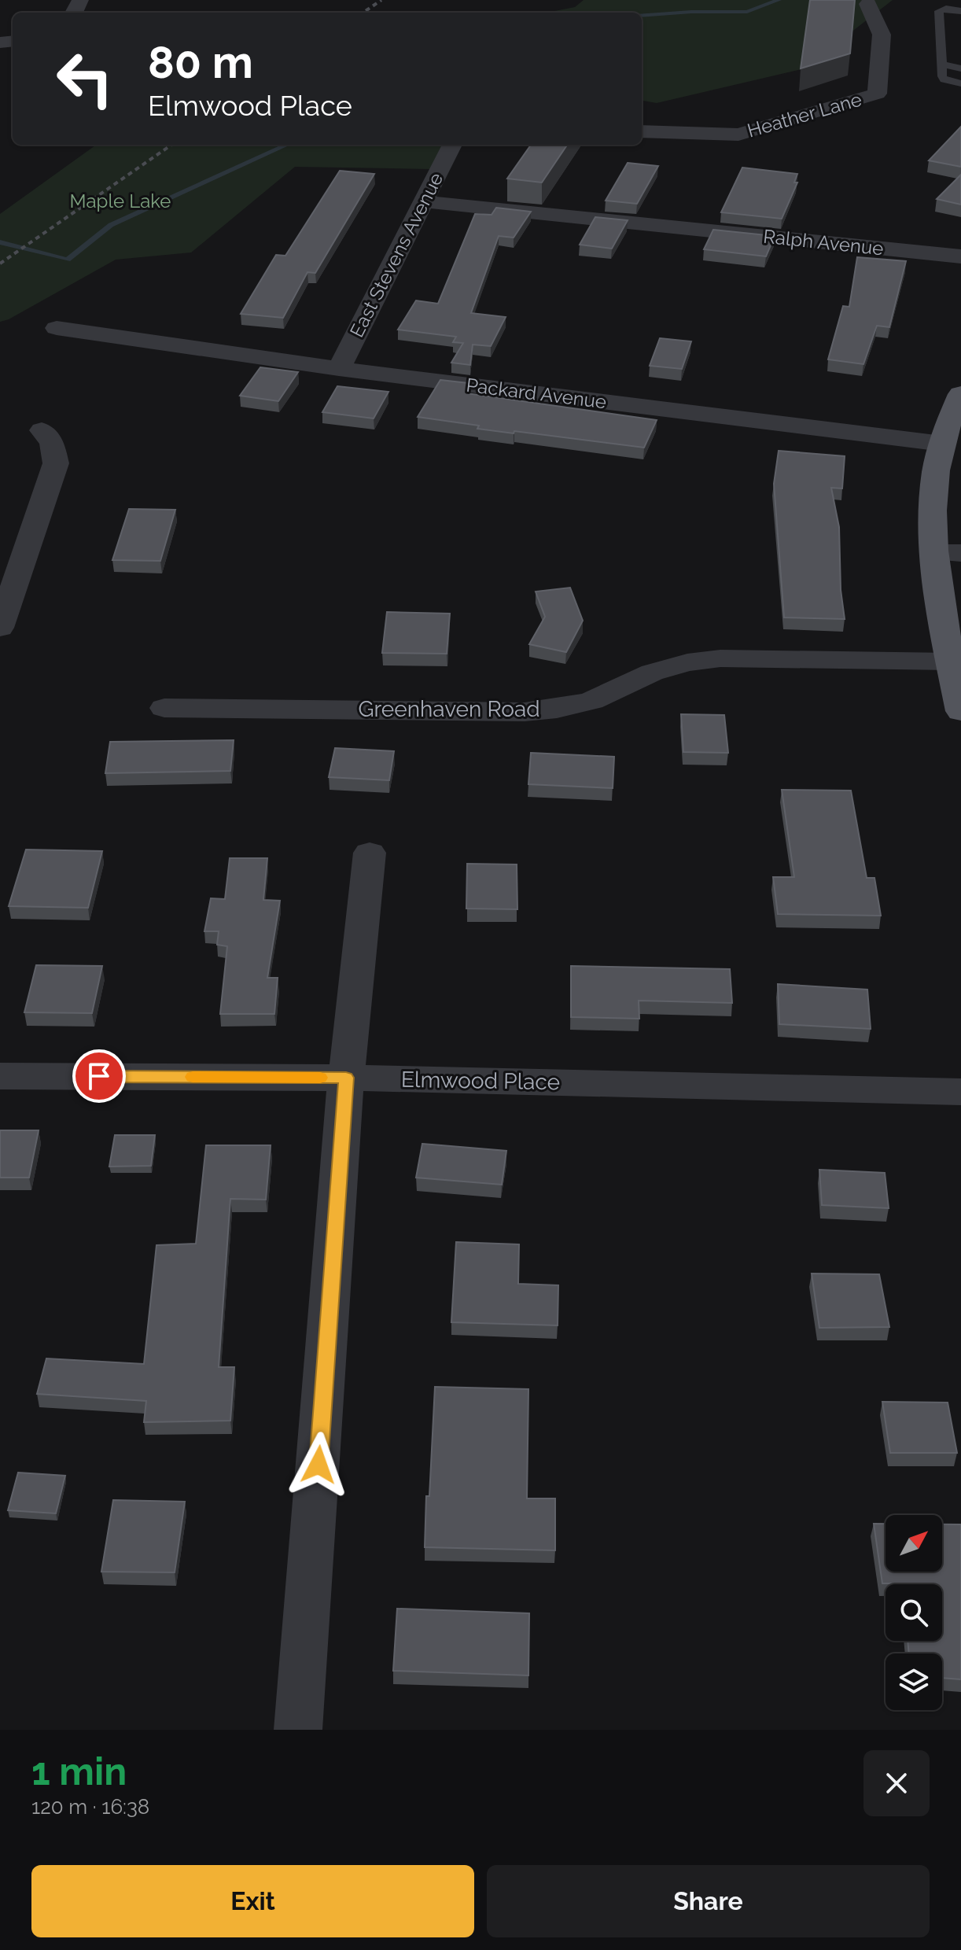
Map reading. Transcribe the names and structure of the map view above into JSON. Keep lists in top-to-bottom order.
{
  "streets": {
    "street": [
      "Heather Lane",
      "Ralph Avenue",
      "East Stevens Avenue",
      "Packard Avenue",
      "Greenhaven Road",
      "Elmwood Place"
    ]
  },
  "crossings": [
    ["Ralph Avenue", "East Stevens Avenue"],
    ["East Stevens Avenue", "Packard Avenue"]
  ],
  "parks": ["Maple Lake"],
  "north": "top right",
  "page": {
    "turn": ["80 m", "Elmwood Place"],
    "heading": ["1 min", "120 m · 16:38"],
    "buttons": ["Exit", "Share"]
  }
}
